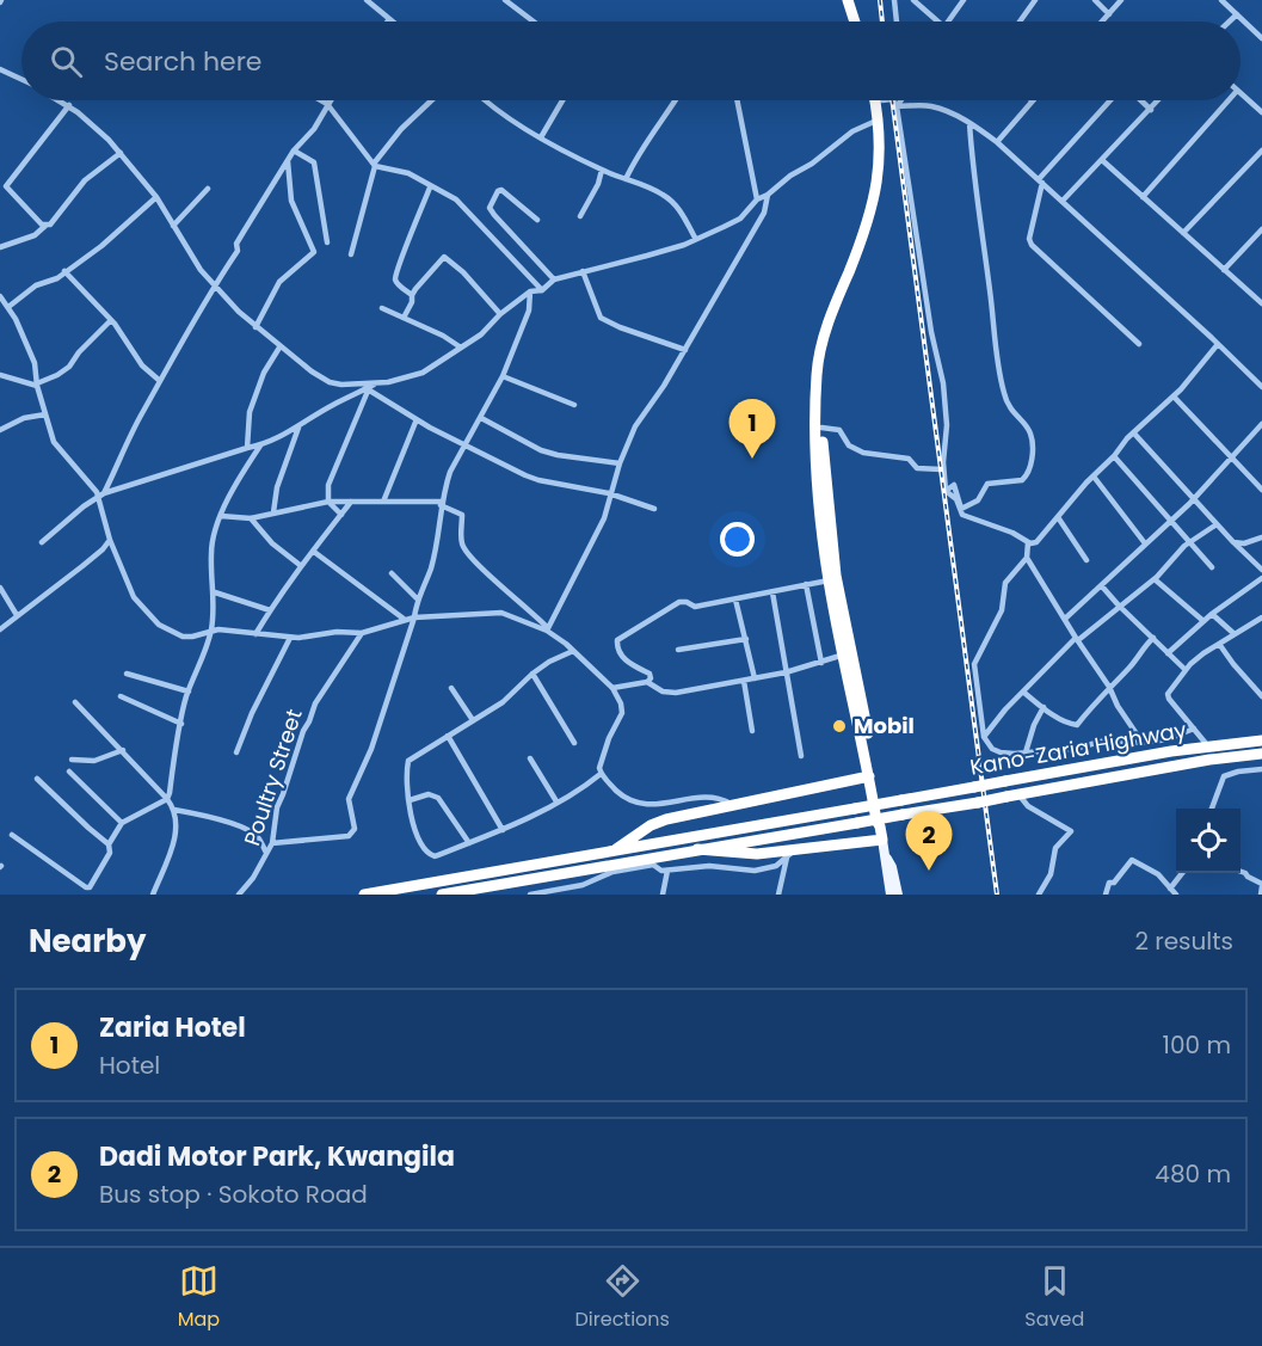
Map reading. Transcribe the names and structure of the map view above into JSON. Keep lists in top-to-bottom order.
{
  "streets": {
    "highway": ["Kano-Zaria Highway"],
    "street": ["Poultry Street"]
  },
  "places": ["Mobil"],
  "page": {
    "search": "Search here",
    "pins": ["1", "2"],
    "heading": ["Nearby", "2 results"],
    "list": [
      {
        "mark": "1",
        "name": "Zaria Hotel",
        "note": "Hotel",
        "value": "100 m"
      },
      {
        "mark": "2",
        "name": "Dadi Motor Park, Kwangila",
        "note": "Bus stop · Sokoto Road",
        "value": "480 m"
      }
    ],
    "nav": ["Map", "Directions", "Saved"]
  }
}
